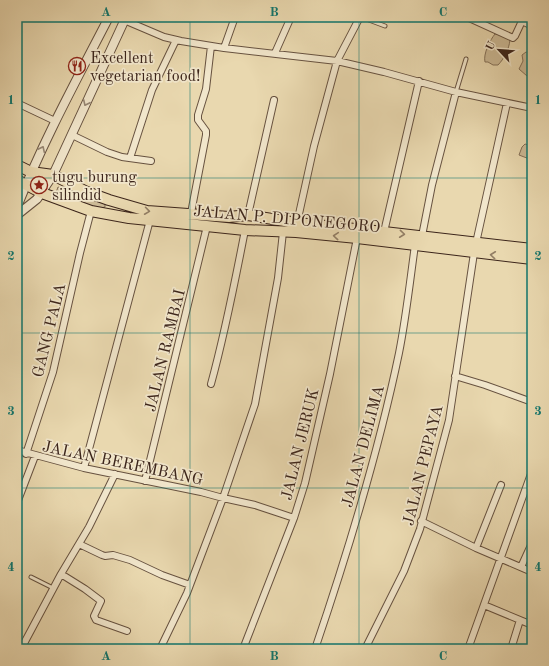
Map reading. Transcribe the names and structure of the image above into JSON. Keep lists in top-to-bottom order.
{
  "streets": {
    "main road": ["JALAN P. DIPONEGORO"],
    "street": [
      "GANG PALA",
      "JALAN RAMBAI",
      "JALAN JERUK",
      "JALAN DELIMA",
      "JALAN BEREMBANG",
      "JALAN PEPAYA"
    ]
  },
  "crossings": [
    ["JALAN P. DIPONEGORO", "GANG PALA"],
    ["JALAN P. DIPONEGORO", "JALAN RAMBAI"],
    ["JALAN P. DIPONEGORO", "JALAN JERUK"],
    ["JALAN P. DIPONEGORO", "JALAN DELIMA"],
    ["JALAN P. DIPONEGORO", "JALAN PEPAYA"],
    ["GANG PALA", "JALAN BEREMBANG"],
    ["JALAN RAMBAI", "JALAN BEREMBANG"],
    ["JALAN JERUK", "JALAN BEREMBANG"]
  ],
  "places": {
    "restaurant": ["Excellent vegetarian food!"],
    "place": ["tugu burung silindid"]
  },
  "north": "top left",
  "grid": {
    "columns": ["A", "B", "C"],
    "rows": [
      "1",
      "2",
      "3",
      "4"
    ]
  }
}
